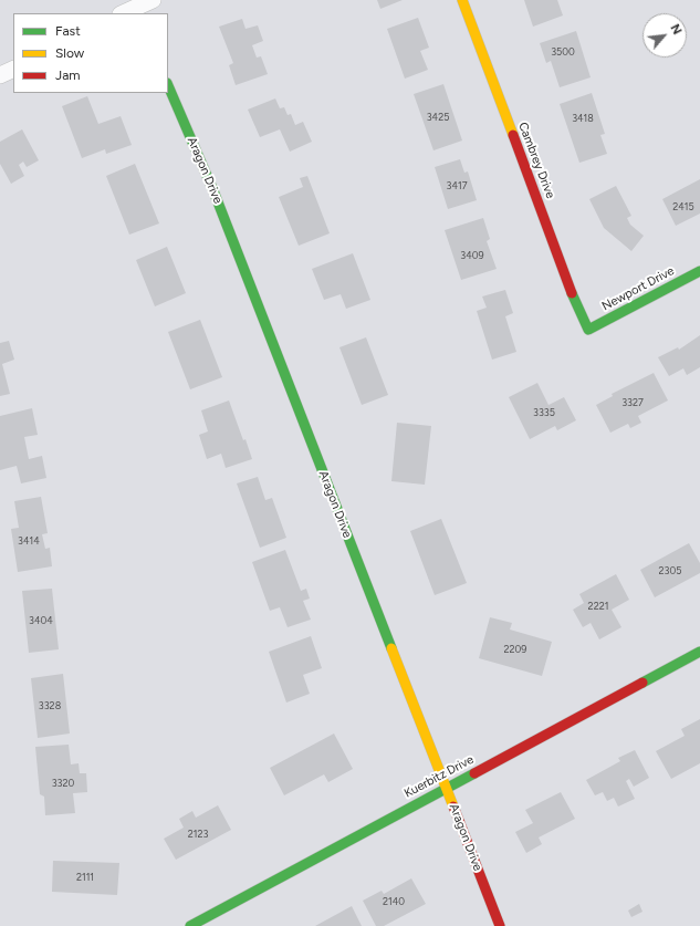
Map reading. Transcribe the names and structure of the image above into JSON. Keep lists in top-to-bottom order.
{
  "streets": {
    "street": [
      "Cambrey Drive",
      "Aragon Drive",
      "Newport Drive",
      "Kuerbitz Drive"
    ]
  },
  "crossings": [
    ["Cambrey Drive", "Newport Drive"],
    ["Aragon Drive", "Kuerbitz Drive"]
  ],
  "house_numbers": [
    "3500",
    "3425",
    "3418",
    "3417",
    "2415",
    "3409",
    "3327",
    "3335",
    "3414",
    "2305",
    "2221",
    "3404",
    "2209",
    "3328",
    "3320",
    "2123",
    "2111",
    "2140"
  ],
  "legend": ["Fast", "Slow", "Jam"],
  "north": "top right"
}
